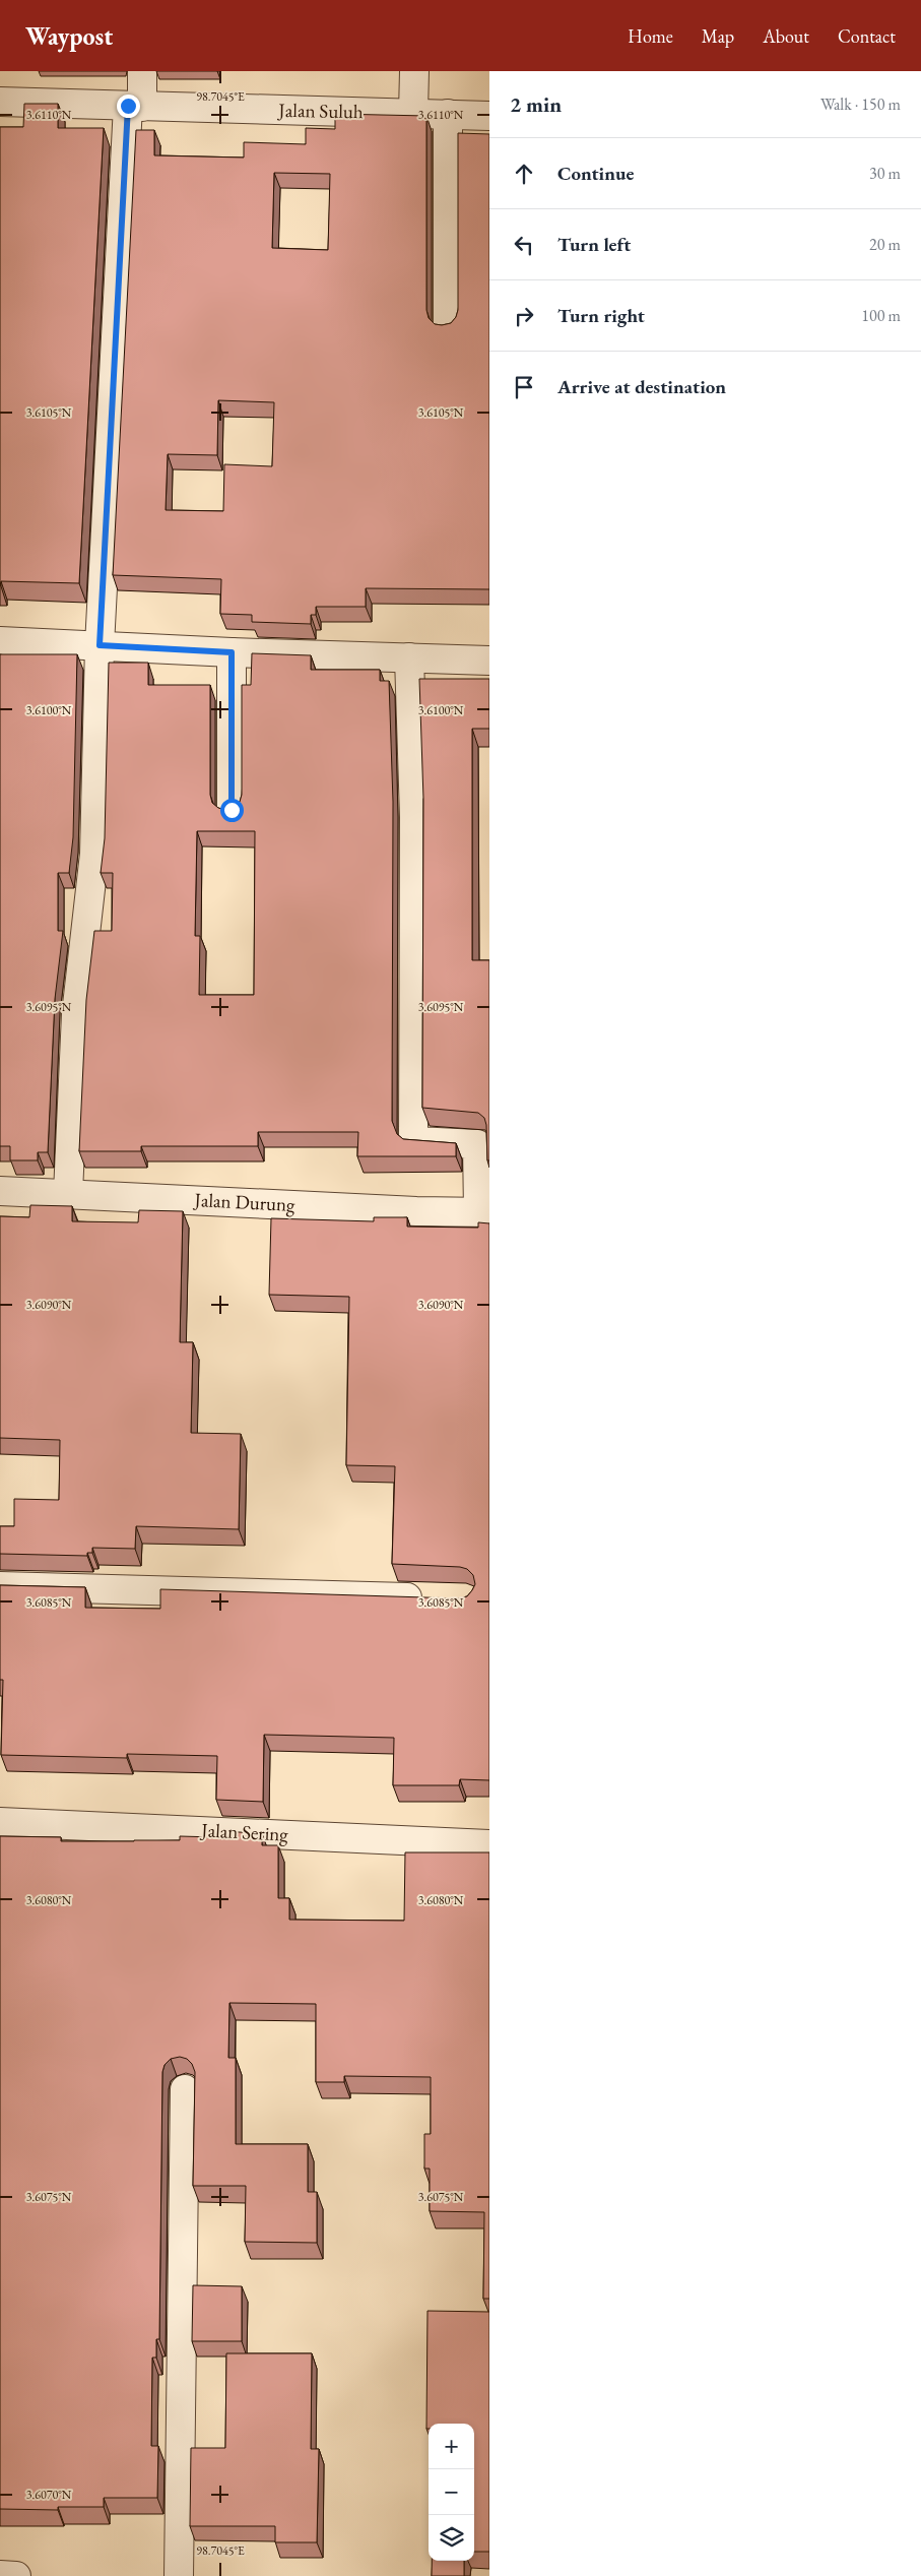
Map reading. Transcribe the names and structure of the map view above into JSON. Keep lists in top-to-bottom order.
{
  "streets": {
    "street": ["Jalan Suluh", "Jalan Durung", "Jalan Sering"]
  },
  "page": {
    "header": "Waypost",
    "nav": [
      "Home",
      "Map",
      "About",
      "Contact"
    ],
    "heading": ["2 min", "Walk · 150 m"],
    "list": [
      ["Continue", "30 m"],
      ["Turn left", "20 m"],
      ["Turn right", "100 m"],
      "Arrive at destination"
    ],
    "map_buttons": ["+", "−"]
  },
  "coordinates": [
    "98.7045°E",
    "3.6110°N",
    "3.6105°N",
    "3.6100°N",
    "3.6095°N",
    "3.6090°N",
    "3.6085°N",
    "3.6080°N",
    "3.6075°N",
    "3.6070°N"
  ]
}
